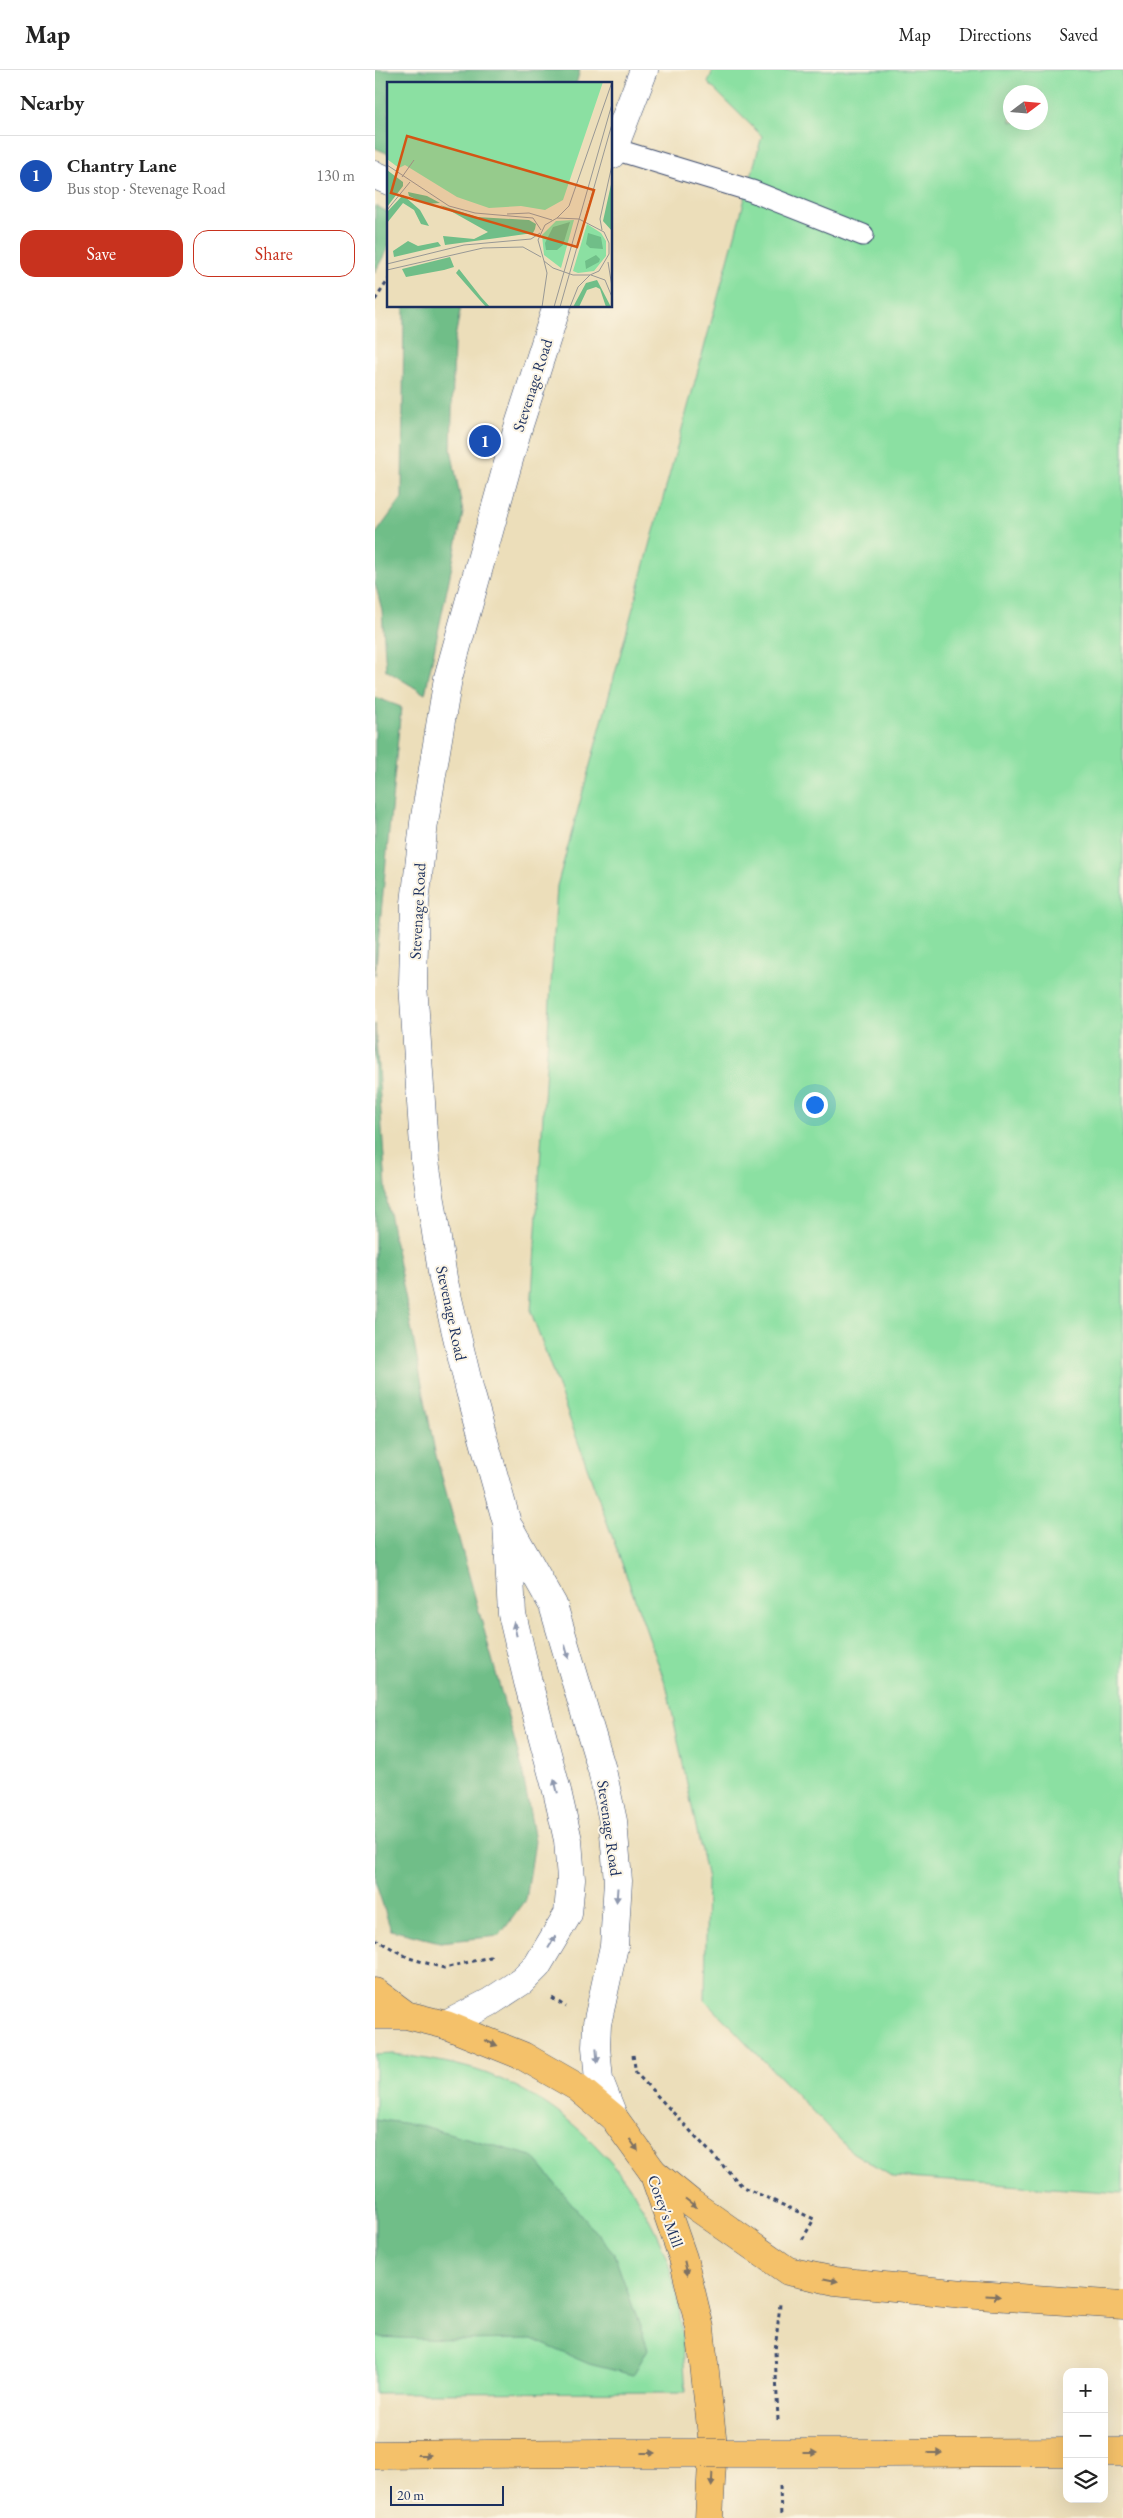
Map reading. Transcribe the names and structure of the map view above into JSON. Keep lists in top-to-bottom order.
{
  "streets": {
    "main road": ["Corey's Mill"],
    "street": ["Stevenage Road"]
  },
  "crossings": [
    ["Stevenage Road", "Corey's Mill"]
  ],
  "one_way": ["Corey's Mill"],
  "scale_bar": "20 m",
  "north": "right",
  "page": {
    "header": "Map",
    "nav": ["Map", "Directions", "Saved"],
    "heading": "Nearby",
    "list": [
      {
        "mark": "1",
        "name": "Chantry Lane",
        "note": "Bus stop · Stevenage Road",
        "value": "130 m"
      }
    ],
    "buttons": ["Save", "Share"],
    "pins": "1",
    "map_buttons": ["+", "−"],
    "scale": "20 m"
  }
}
